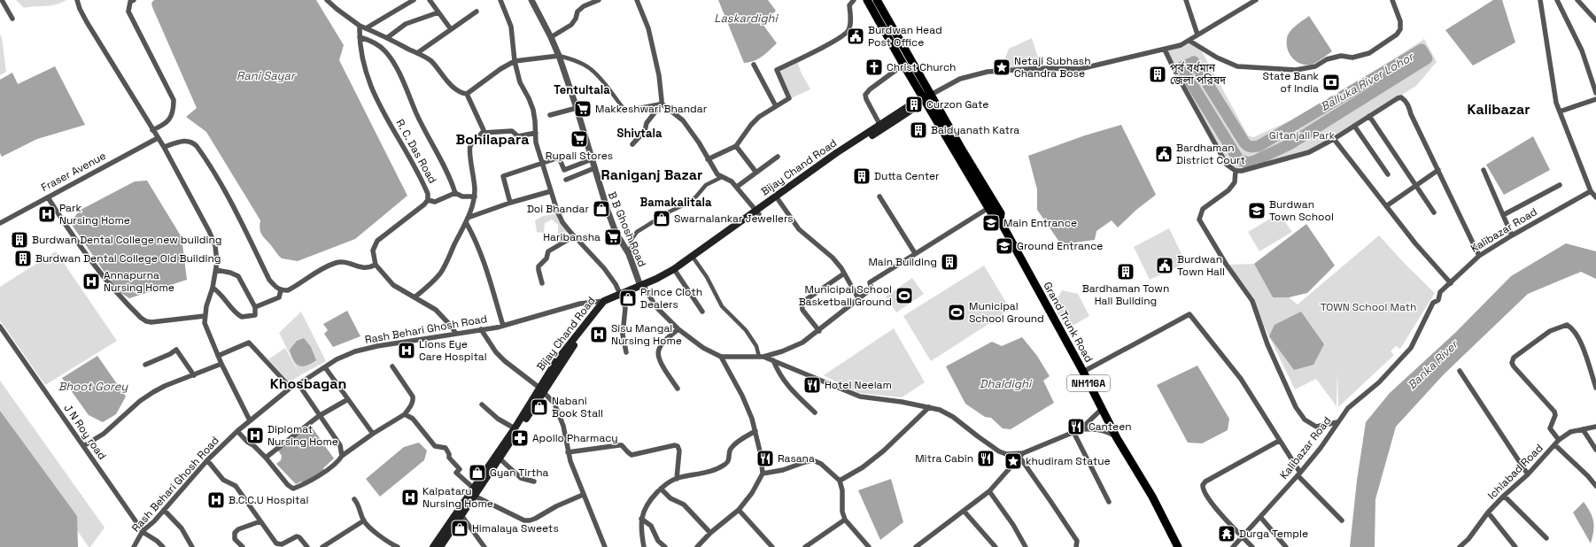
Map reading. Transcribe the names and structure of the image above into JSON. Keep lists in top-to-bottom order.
{
  "streets": {
    "highway": ["Grand Trunk Road", "NH116A"],
    "main road": ["Bijay Chand Road"],
    "street": [
      "R. C. Das Road",
      "Fraser Avenue",
      "B B Ghosh Road",
      "Kalibazar Road",
      "Rash Behari Ghosh Road",
      "J N Roy road",
      "Ichlabad Road"
    ]
  },
  "crossings": [
    ["Bijay Chand Road", "B B Ghosh Road"],
    ["Bijay Chand Road", "Rash Behari Ghosh Road"],
    ["Rash Behari Ghosh Road", "J N Roy road"]
  ],
  "districts": [
    "Tentultala",
    "Kalibazar",
    "Shivtala",
    "Bohilapara",
    "Raniganj Bazar",
    "Bamakalitala",
    "Khosbagan"
  ],
  "water": [
    "Laskardighi",
    "Rani Sayar",
    "Balluka River Lohor",
    "Banka River",
    "Dhaldighi",
    "Bhoot Gorey"
  ],
  "parks": ["Gitanjali Park", "TOWN School Math"],
  "places": {
    "public building": ["Burdwan Head Post Office", "Bardhaman District Court", "Burdwan Town Hall"],
    "church": ["Christ Church"],
    "place": ["Netaji Subhash Chandra Bose", "khudiram Statue"],
    "building": [
      "পূর্ব বর্ধমান জেলা পরিষদ",
      "Curzon Gate",
      "Baidyanath Katra",
      "Dutta Center",
      "Burdwan Dental College new building",
      "Burdwan Dental College Old Building",
      "Main Building",
      "Bardhaman Town Hall Building"
    ],
    "bank": ["State Bank of India"],
    "supermarket": ["Makkeshwari Bhandar", "Rupali Stores", "Haribansha"],
    "shop": [
      "Doi Bhandar",
      "Swarnalankar Jewellers",
      "Prince Cloth Dealers",
      "Nabani Book Stall",
      "Gyan Tirtha",
      "Himalaya Sweets"
    ],
    "school or university": ["Burdwan Town School", "Main Entrance", "Ground Entrance"],
    "hospital": [
      "Park Nursing Home",
      "Annapurna Nursing Home",
      "Sisu Mangal Nursing Home",
      "Lions Eye Care Hospital",
      "Diplomat Nursing Home",
      "Kalpataru Nursing Home",
      "B.C.C.U Hospital"
    ],
    "sports": ["Municipal School Basketball Ground", "Municipal School Ground"],
    "restaurant": [
      "Hotel Neelam",
      "Canteen",
      "Rasana",
      "Mitra Cabin"
    ],
    "pharmacy": ["Apollo Pharmacy"],
    "temple": ["Durga Temple"]
  }
}
